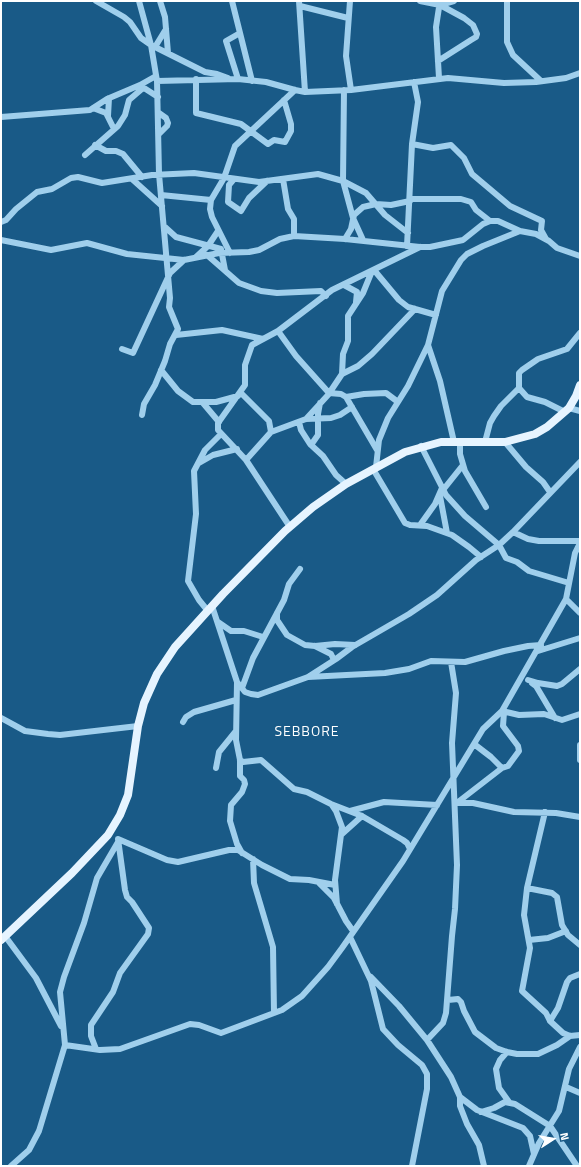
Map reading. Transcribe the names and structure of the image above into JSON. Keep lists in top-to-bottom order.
{
  "districts": ["SEBBORE"],
  "north": "right"
}
